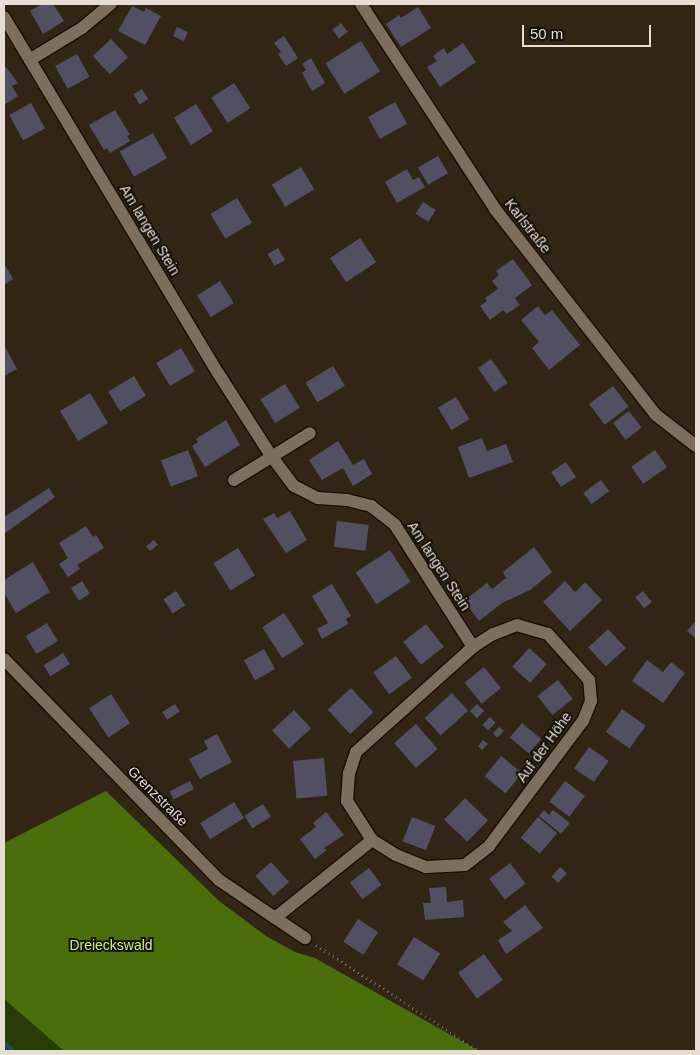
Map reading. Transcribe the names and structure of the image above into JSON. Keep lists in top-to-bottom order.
{
  "streets": {
    "street": [
      "Karlstraße",
      "Am langen Stein",
      "Auf der Höhe",
      "Grenzstraße"
    ]
  },
  "crossings": [
    ["Am langen Stein", "Auf der Höhe"]
  ],
  "parks": ["Dreieckswald"],
  "scale_bar": "50 m"
}
